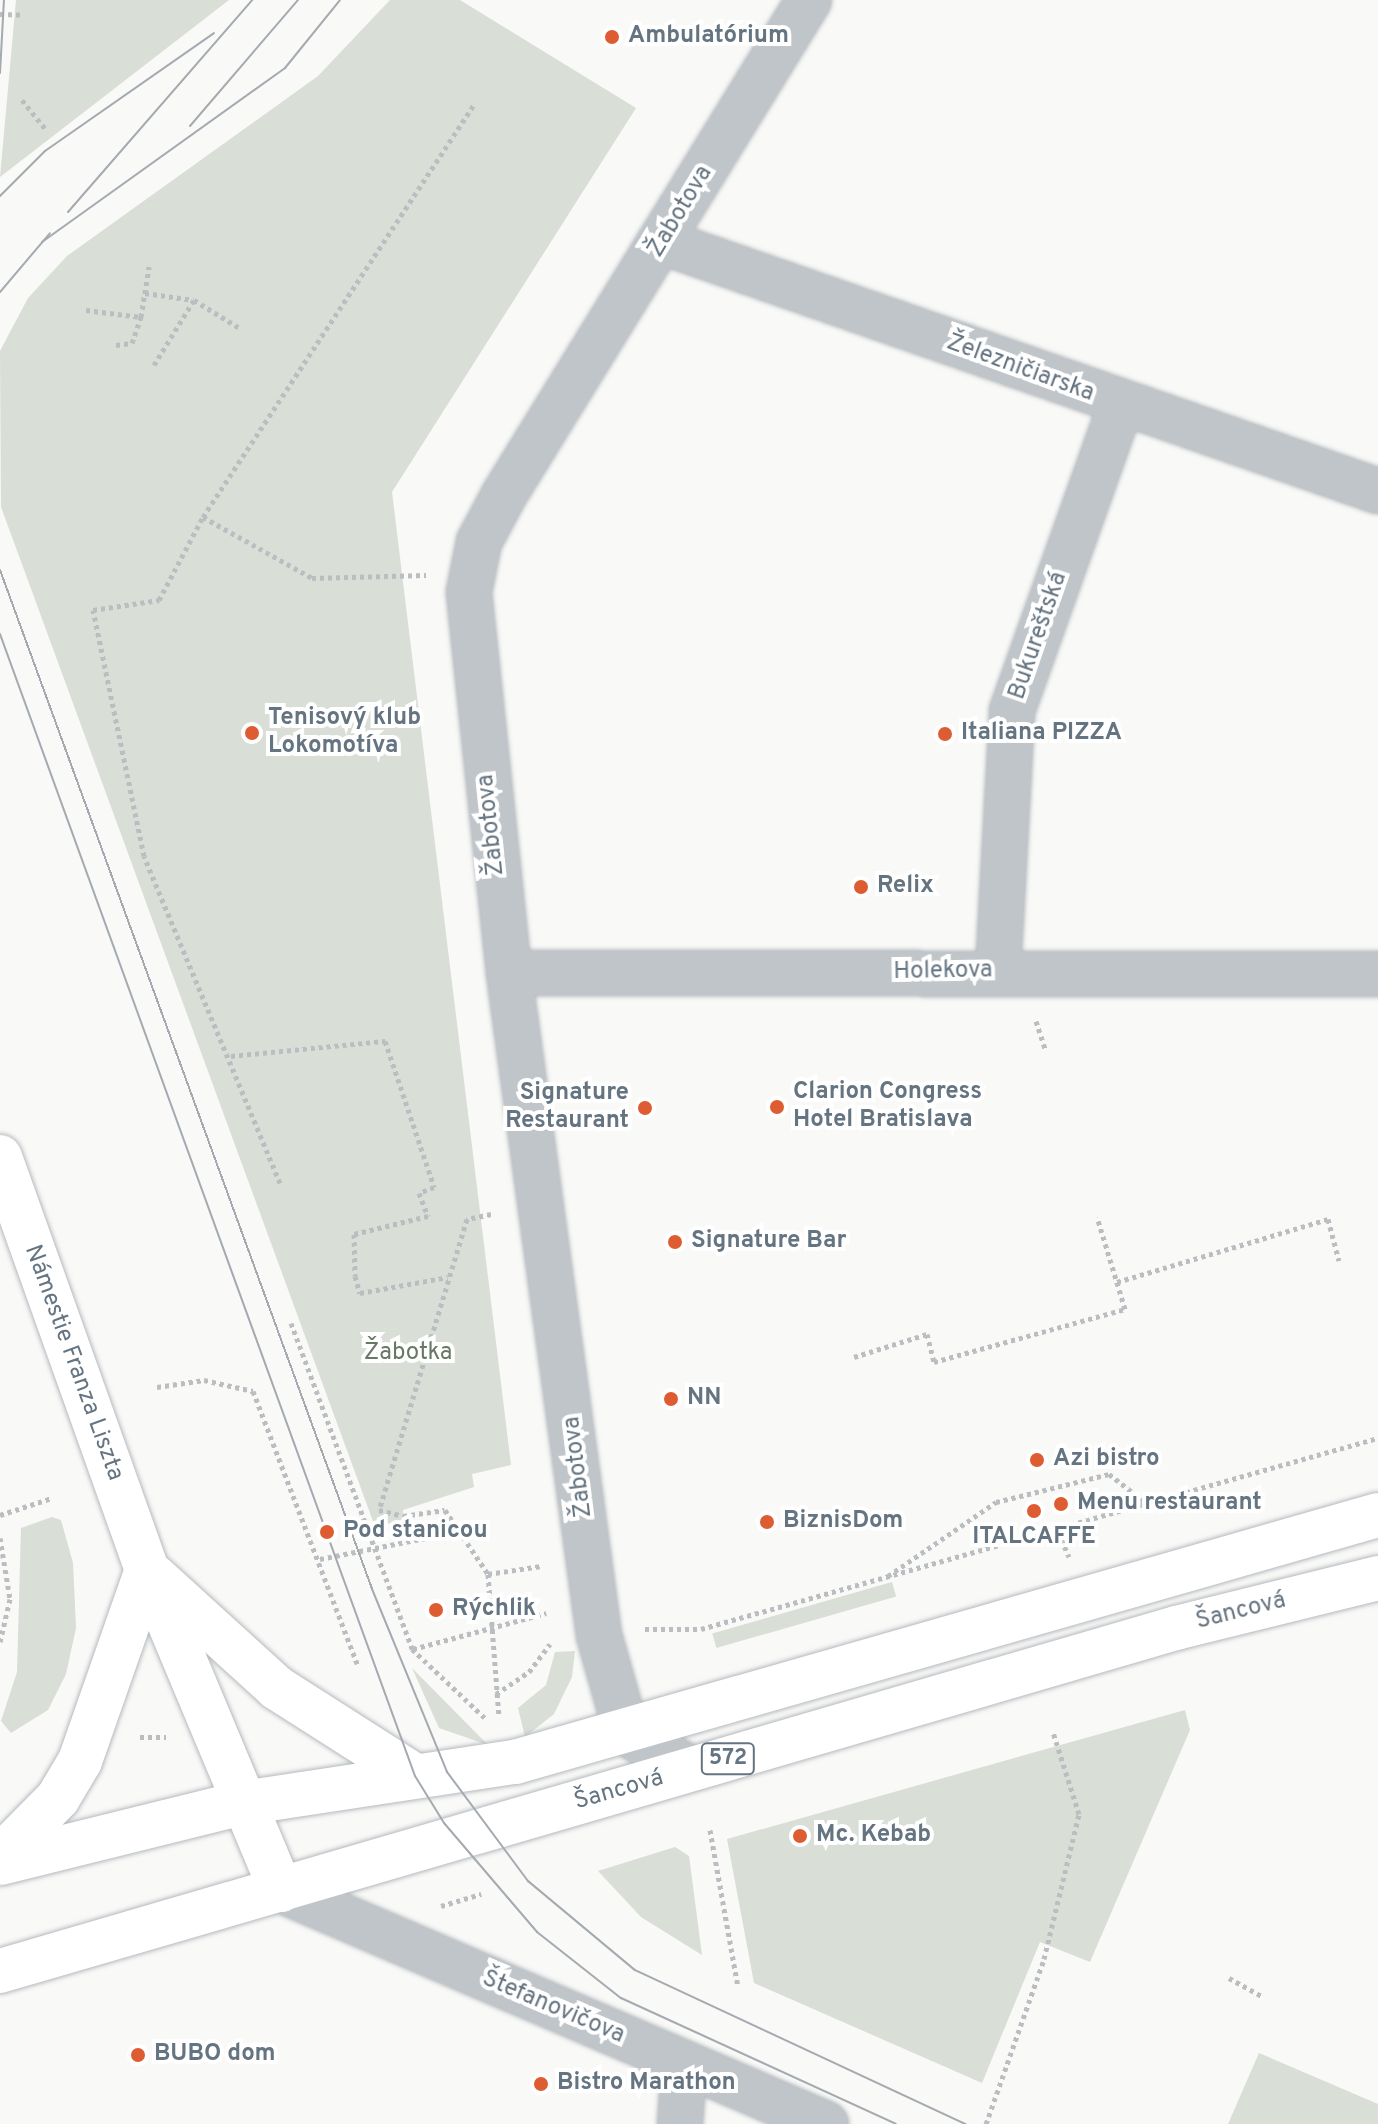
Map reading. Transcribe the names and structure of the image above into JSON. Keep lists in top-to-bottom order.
{
  "streets": {
    "main road": ["Námestie Franza Liszta", "Šancová", "572"],
    "street": [
      "Žabotova",
      "Železničiarska",
      "Bukureštská",
      "Holekova",
      "Štefanovičova"
    ]
  },
  "crossings": [
    ["Žabotova", "Železničiarska"],
    ["Žabotova", "Holekova"],
    ["Žabotova", "572"],
    ["Železničiarska", "Bukureštská"],
    ["Bukureštská", "Holekova"],
    ["Námestie Franza Liszta", "Šancová"],
    ["Námestie Franza Liszta", "572"],
    ["Námestie Franza Liszta", "Štefanovičova"],
    ["Šancová", "Štefanovičova"]
  ],
  "parks": ["Žabotka"],
  "places": [
    "Ambulatórium",
    "Tenisový klub Lokomotíva",
    "Italiana PIZZA",
    "Relix",
    "Clarion Congress Hotel Bratislava",
    "Signature Restaurant",
    "Signature Bar",
    "NN",
    "Azi bistro",
    "Menu restaurant",
    "ITALCAFFE",
    "BiznisDom",
    "Pod stanicou",
    "Rýchlik",
    "Mc. Kebab",
    "BUBO dom",
    "Bistro Marathon"
  ]
}
